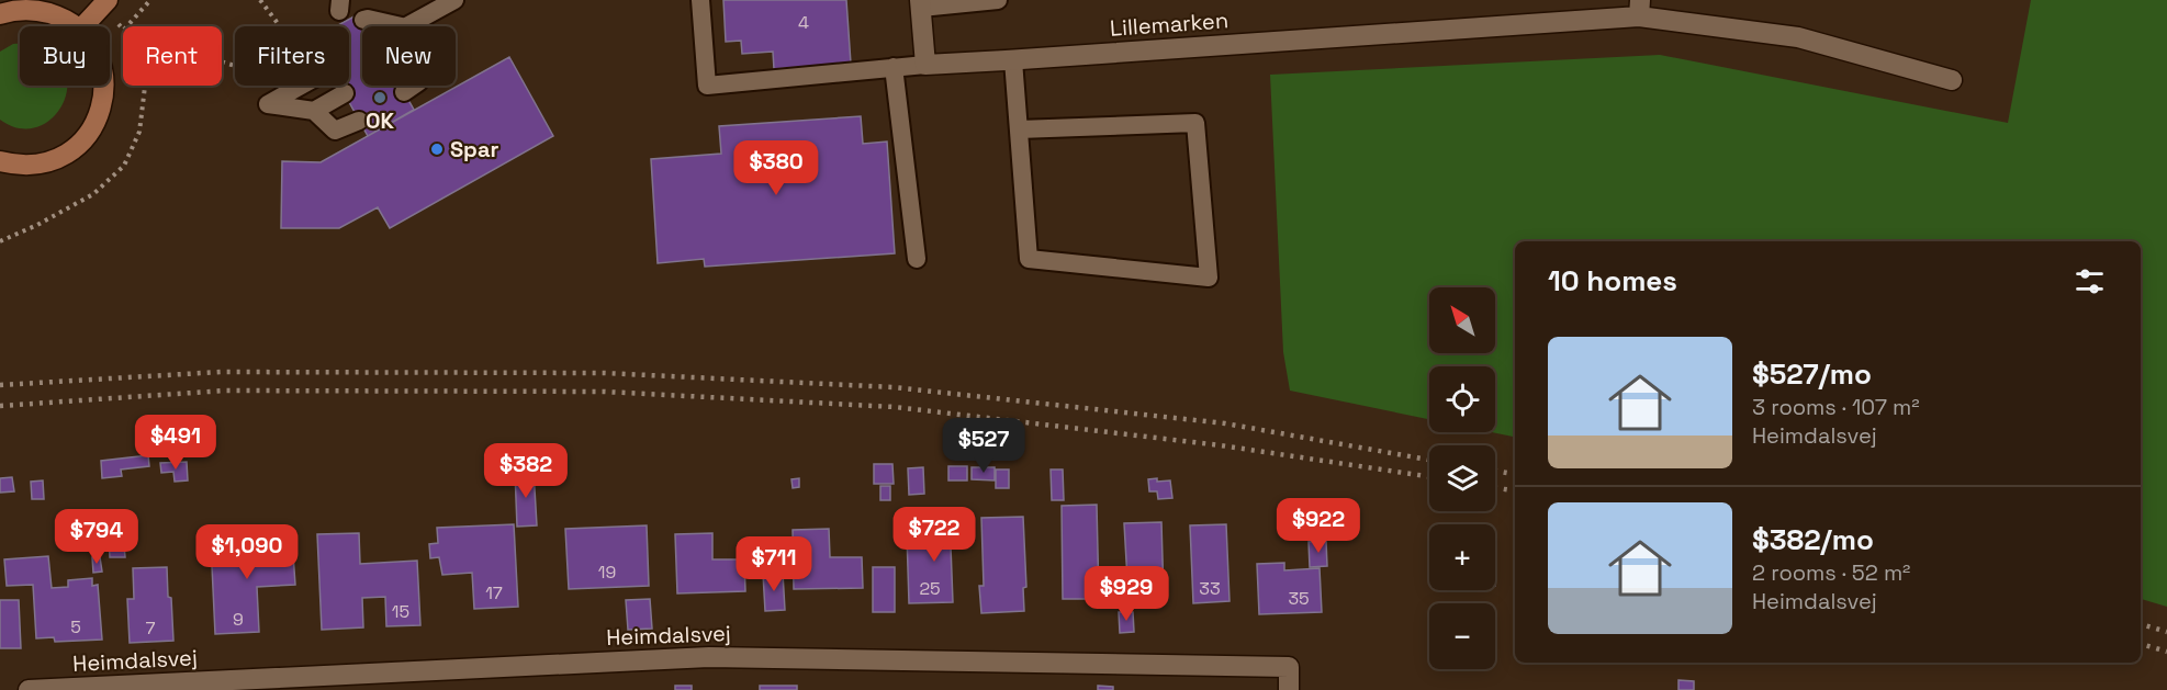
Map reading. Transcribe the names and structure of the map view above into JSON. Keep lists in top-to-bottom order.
{
  "streets": {
    "street": ["Lillemarken", "Heimdalsvej"]
  },
  "places": ["OK", "Spar"],
  "house_numbers": [
    "4",
    "19",
    "25",
    "33",
    "17",
    "35",
    "15",
    "9",
    "5",
    "7"
  ],
  "north": "top left",
  "page": {
    "chip": [
      "Buy",
      "Rent",
      "Filters",
      "New"
    ],
    "price": [
      "$380",
      "$491",
      "$527",
      "$382",
      "$922",
      "$722",
      "$794",
      "$1,090",
      "$711",
      "$929"
    ],
    "heading": "10 homes",
    "map_buttons": ["+", "−"],
    "list": [
      {
        "name": "$527/mo",
        "note": "3 rooms · 107 m² · Heimdalsvej"
      },
      {
        "name": "$382/mo",
        "note": "2 rooms · 52 m² · Heimdalsvej"
      }
    ]
  }
}
